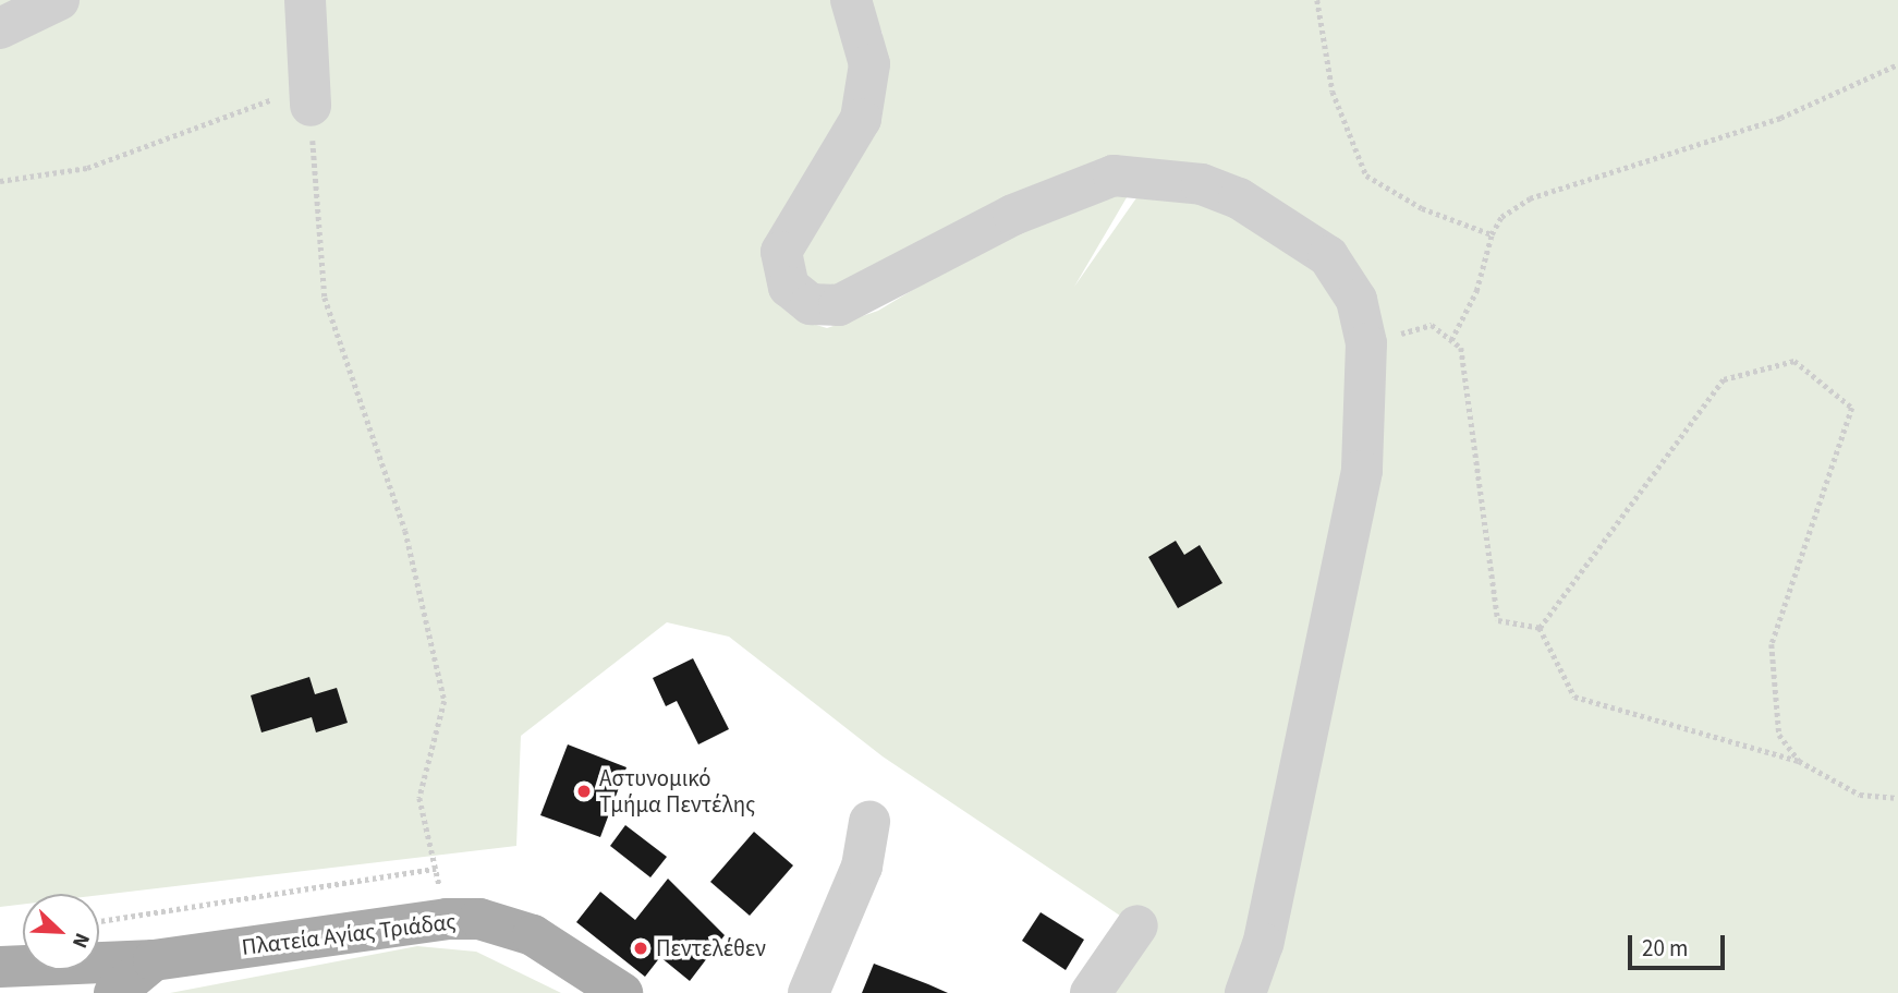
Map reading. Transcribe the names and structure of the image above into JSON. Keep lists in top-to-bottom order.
{
  "streets": {
    "main road": ["Πλατεία Αγίας Τριάδας"]
  },
  "places": ["Αστυνομικό Τμήμα Πεντέλης", "Πεντελέθεν"],
  "scale_bar": "20 m",
  "north": "bottom right"
}
